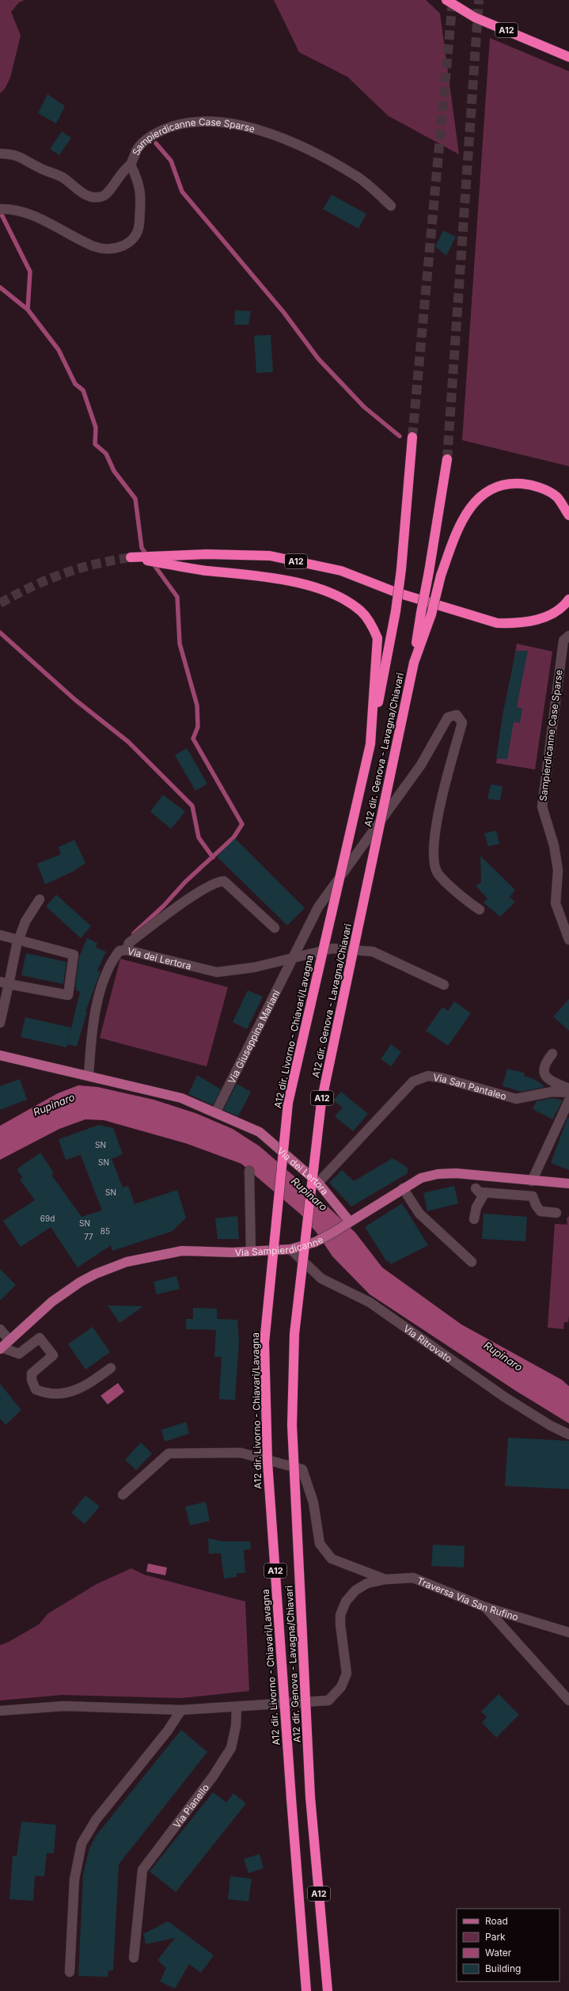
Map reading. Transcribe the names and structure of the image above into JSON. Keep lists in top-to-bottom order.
{
  "streets": {
    "highway": ["A12", "A12 dir. Genova - Lavagna/Chiavari", "A12 dir. Livorno - Chiavari/Lavagna"],
    "main road": ["Via dei Lertora", "Via Sampierdicanne"],
    "street": [
      "Sampierdicanne Case Sparse",
      "Via Giuseppina Mariani",
      "Via San Pantaleo",
      "Via Ritrovato",
      "Traversa Via San Rufino",
      "Via Pianello"
    ]
  },
  "crossings": [
    ["A12", "A12 dir. Genova - Lavagna/Chiavari"],
    ["A12", "A12 dir. Livorno - Chiavari/Lavagna"],
    ["Via dei Lertora", "Via Giuseppina Mariani"],
    ["Via dei Lertora", "Via San Pantaleo"],
    ["Via dei Lertora", "Via Sampierdicanne"],
    ["Via Sampierdicanne", "Via Ritrovato"],
    ["Traversa Via San Rufino", "Via Pianello"]
  ],
  "water": ["Rupinaro"],
  "house_numbers": [
    "SN",
    "SN",
    "SN",
    "69d",
    "SN",
    "85",
    "77"
  ],
  "legend": [
    "Road",
    "Park",
    "Water",
    "Building"
  ]
}
